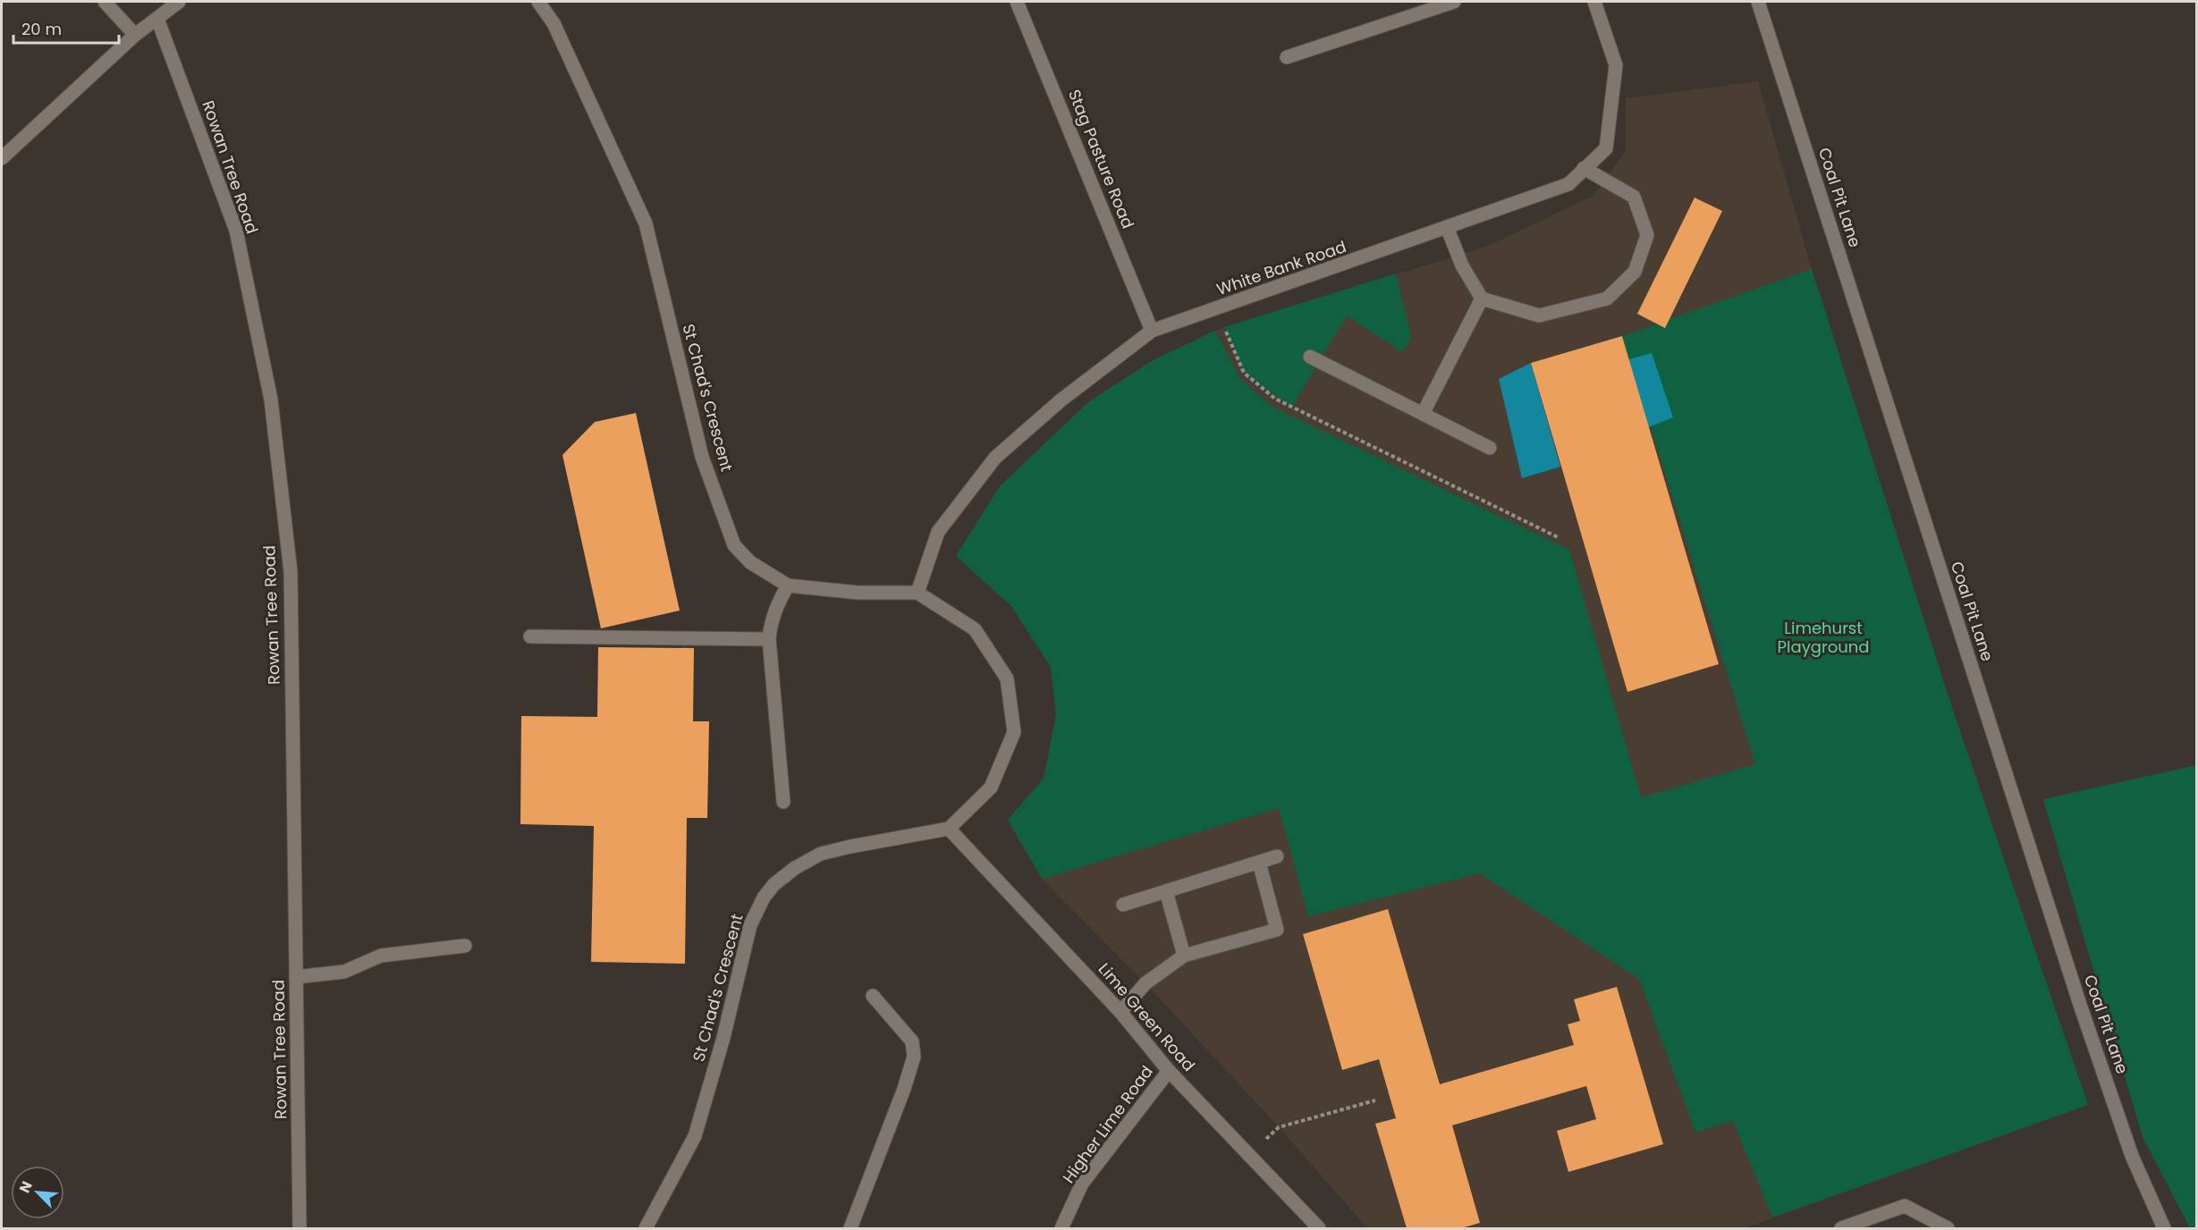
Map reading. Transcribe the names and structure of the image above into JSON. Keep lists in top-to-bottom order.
{
  "streets": {
    "street": [
      "Stag Pasture Road",
      "Rowan Tree Road",
      "Coal Pit Lane",
      "White Bank Road",
      "St Chad's Crescent",
      "Lime Green Road",
      "Higher Lime Road"
    ]
  },
  "crossings": [
    ["Stag Pasture Road", "White Bank Road"],
    ["White Bank Road", "St Chad's Crescent"],
    ["St Chad's Crescent", "Lime Green Road"],
    ["Lime Green Road", "Higher Lime Road"]
  ],
  "parks": ["Limehurst Playground"],
  "scale_bar": "20 m",
  "north": "top left"
}
